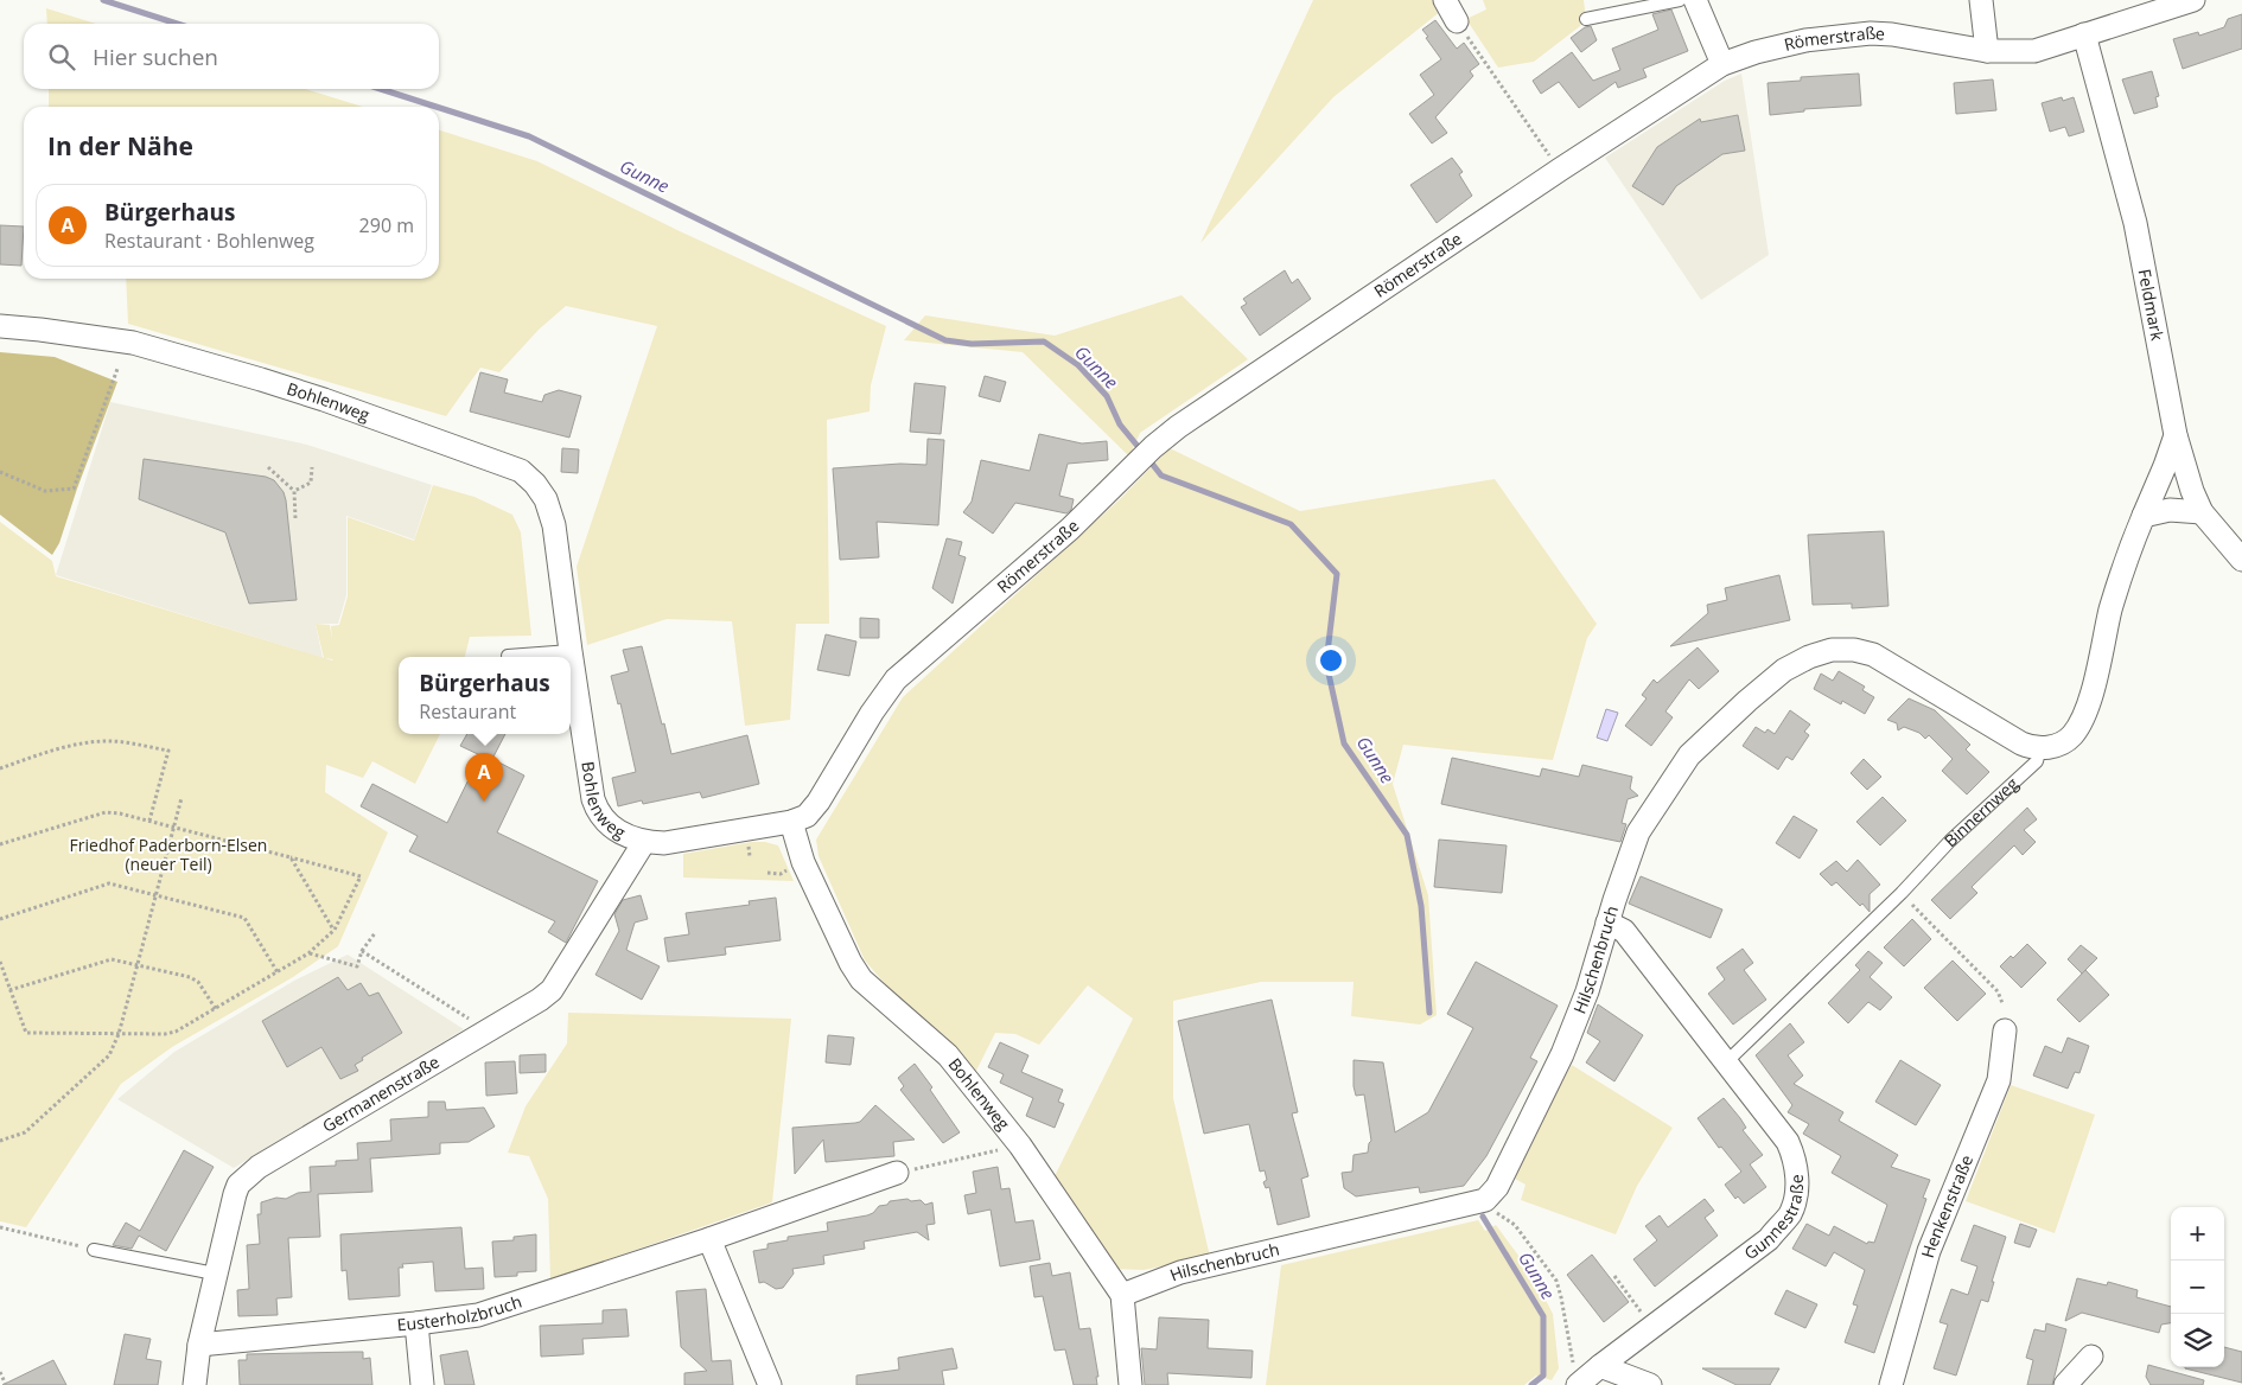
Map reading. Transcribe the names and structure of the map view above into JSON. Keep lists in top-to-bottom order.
{
  "streets": {
    "street": [
      "Römerstraße",
      "Feldmark",
      "Bohlenweg",
      "Hilschenbruch",
      "Germanenstraße",
      "Henkenstraße",
      "Gunnestraße",
      "Eusterholzbruch"
    ],
    "lane": ["Binnernweg"]
  },
  "crossings": [
    ["Römerstraße", "Feldmark"],
    ["Römerstraße", "Bohlenweg"],
    ["Bohlenweg", "Hilschenbruch"],
    ["Bohlenweg", "Germanenstraße"],
    ["Binnernweg", "Hilschenbruch"],
    ["Binnernweg", "Gunnestraße"],
    ["Hilschenbruch", "Gunnestraße"],
    ["Germanenstraße", "Eusterholzbruch"]
  ],
  "water": ["Gunne"],
  "parks": ["Friedhof Paderborn-Elsen (neuer Teil)"],
  "page": {
    "search": "Hier suchen",
    "heading": "In der Nähe",
    "list": [
      {
        "mark": "A",
        "name": "Bürgerhaus",
        "note": "Restaurant · Bohlenweg",
        "value": "290 m"
      }
    ],
    "popup": ["Bürgerhaus", "Restaurant"],
    "pins": "A",
    "map_buttons": ["+", "−"]
  }
}
